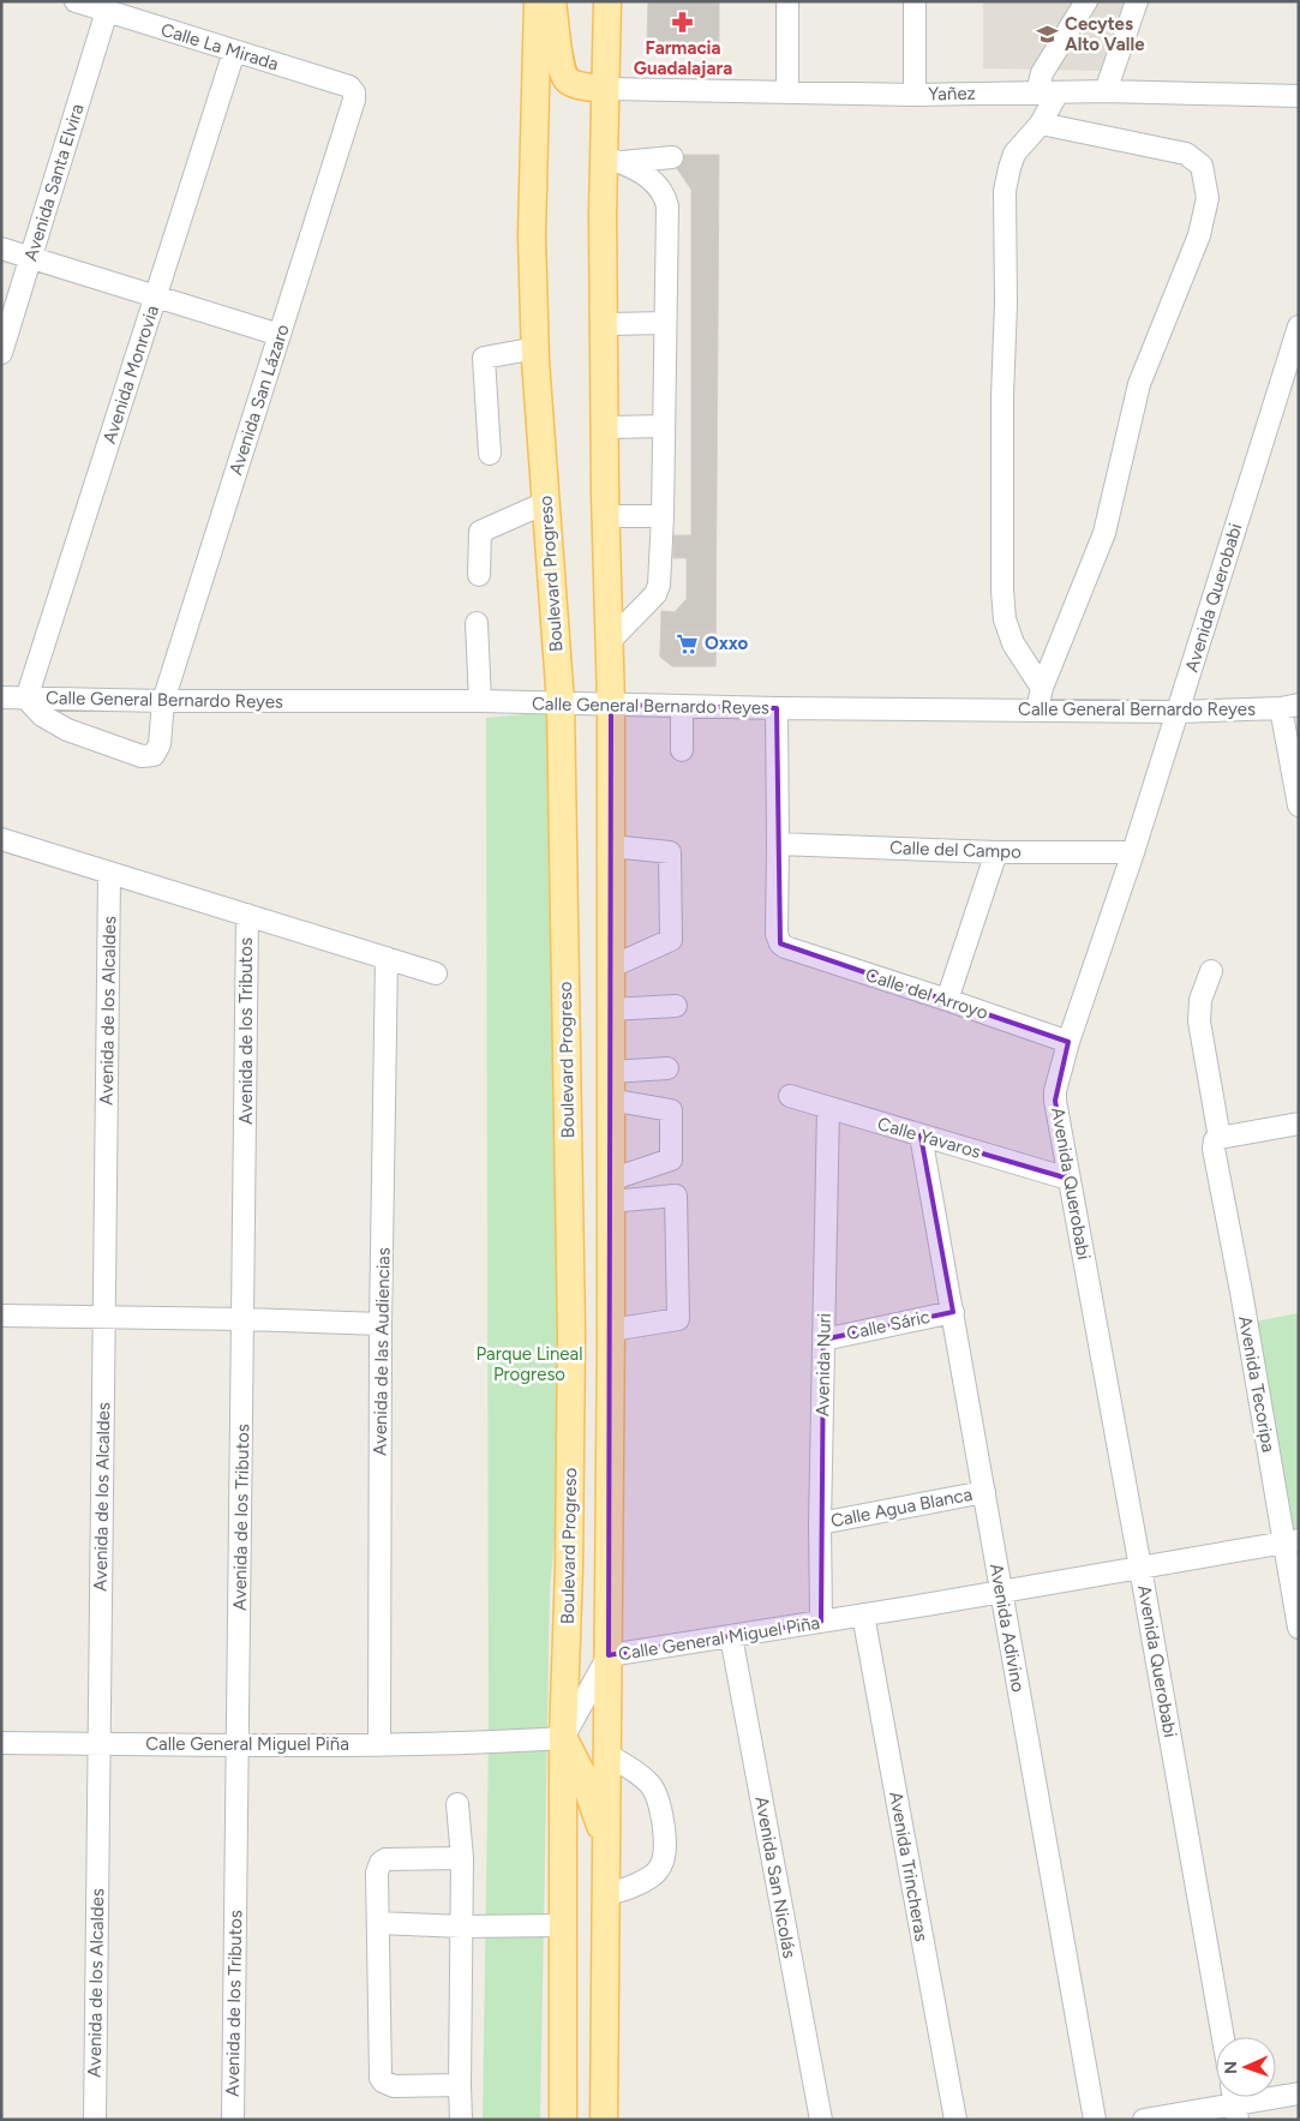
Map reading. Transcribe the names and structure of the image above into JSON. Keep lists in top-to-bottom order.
{
  "streets": {
    "main road": ["Boulevard Progreso"],
    "street": [
      "Calle La Mirada",
      "Yañez",
      "Avenida Santa Elvira",
      "Avenida Monrovia",
      "Avenida San Lázaro",
      "Avenida Querobabi",
      "Calle General Bernardo Reyes",
      "Calle del Campo",
      "Calle del Arroyo",
      "Avenida de los Alcaldes",
      "Avenida de los Tributos",
      "Calle Yavaros",
      "Calle Sáric",
      "Avenida de las Audiencias",
      "Avenida Nuri",
      "Avenida Tecoripa",
      "Calle Agua Blanca",
      "Avenida Adivino",
      "Calle General Miguel Piña",
      "Avenida Trincheras",
      "Avenida San Nicolás"
    ]
  },
  "crossings": [
    ["Calle La Mirada", "Avenida Santa Elvira"],
    ["Calle La Mirada", "Avenida Monrovia"],
    ["Calle La Mirada", "Avenida San Lázaro"],
    ["Avenida Monrovia", "Avenida San Lázaro"],
    ["Avenida Monrovia", "Calle General Bernardo Reyes"],
    ["Avenida San Lázaro", "Calle General Bernardo Reyes"],
    ["Boulevard Progreso", "Calle General Bernardo Reyes"],
    ["Boulevard Progreso", "Calle General Miguel Piña"],
    ["Avenida Querobabi", "Calle General Bernardo Reyes"],
    ["Avenida Querobabi", "Calle del Campo"],
    ["Avenida Querobabi", "Calle del Arroyo"],
    ["Avenida Querobabi", "Calle Yavaros"],
    ["Avenida Querobabi", "Calle General Miguel Piña"],
    ["Calle del Campo", "Calle del Arroyo"],
    ["Avenida de los Alcaldes", "Calle General Miguel Piña"],
    ["Avenida de los Tributos", "Calle General Miguel Piña"],
    ["Calle Yavaros", "Avenida Nuri"],
    ["Calle Yavaros", "Avenida Adivino"],
    ["Calle Sáric", "Avenida Nuri"],
    ["Calle Sáric", "Avenida Adivino"],
    ["Avenida de las Audiencias", "Calle General Miguel Piña"],
    ["Avenida Nuri", "Calle Agua Blanca"],
    ["Avenida Nuri", "Calle General Miguel Piña"],
    ["Avenida Tecoripa", "Calle General Miguel Piña"],
    ["Calle Agua Blanca", "Avenida Adivino"],
    ["Avenida Adivino", "Calle General Miguel Piña"],
    ["Calle General Miguel Piña", "Avenida Trincheras"],
    ["Calle General Miguel Piña", "Avenida San Nicolás"]
  ],
  "parks": ["Parque Lineal Progreso"],
  "places": {
    "pharmacy": ["Farmacia Guadalajara"],
    "school or university": ["Cecytes Alto Valle"],
    "supermarket": ["Oxxo"]
  },
  "north": "left"
}
